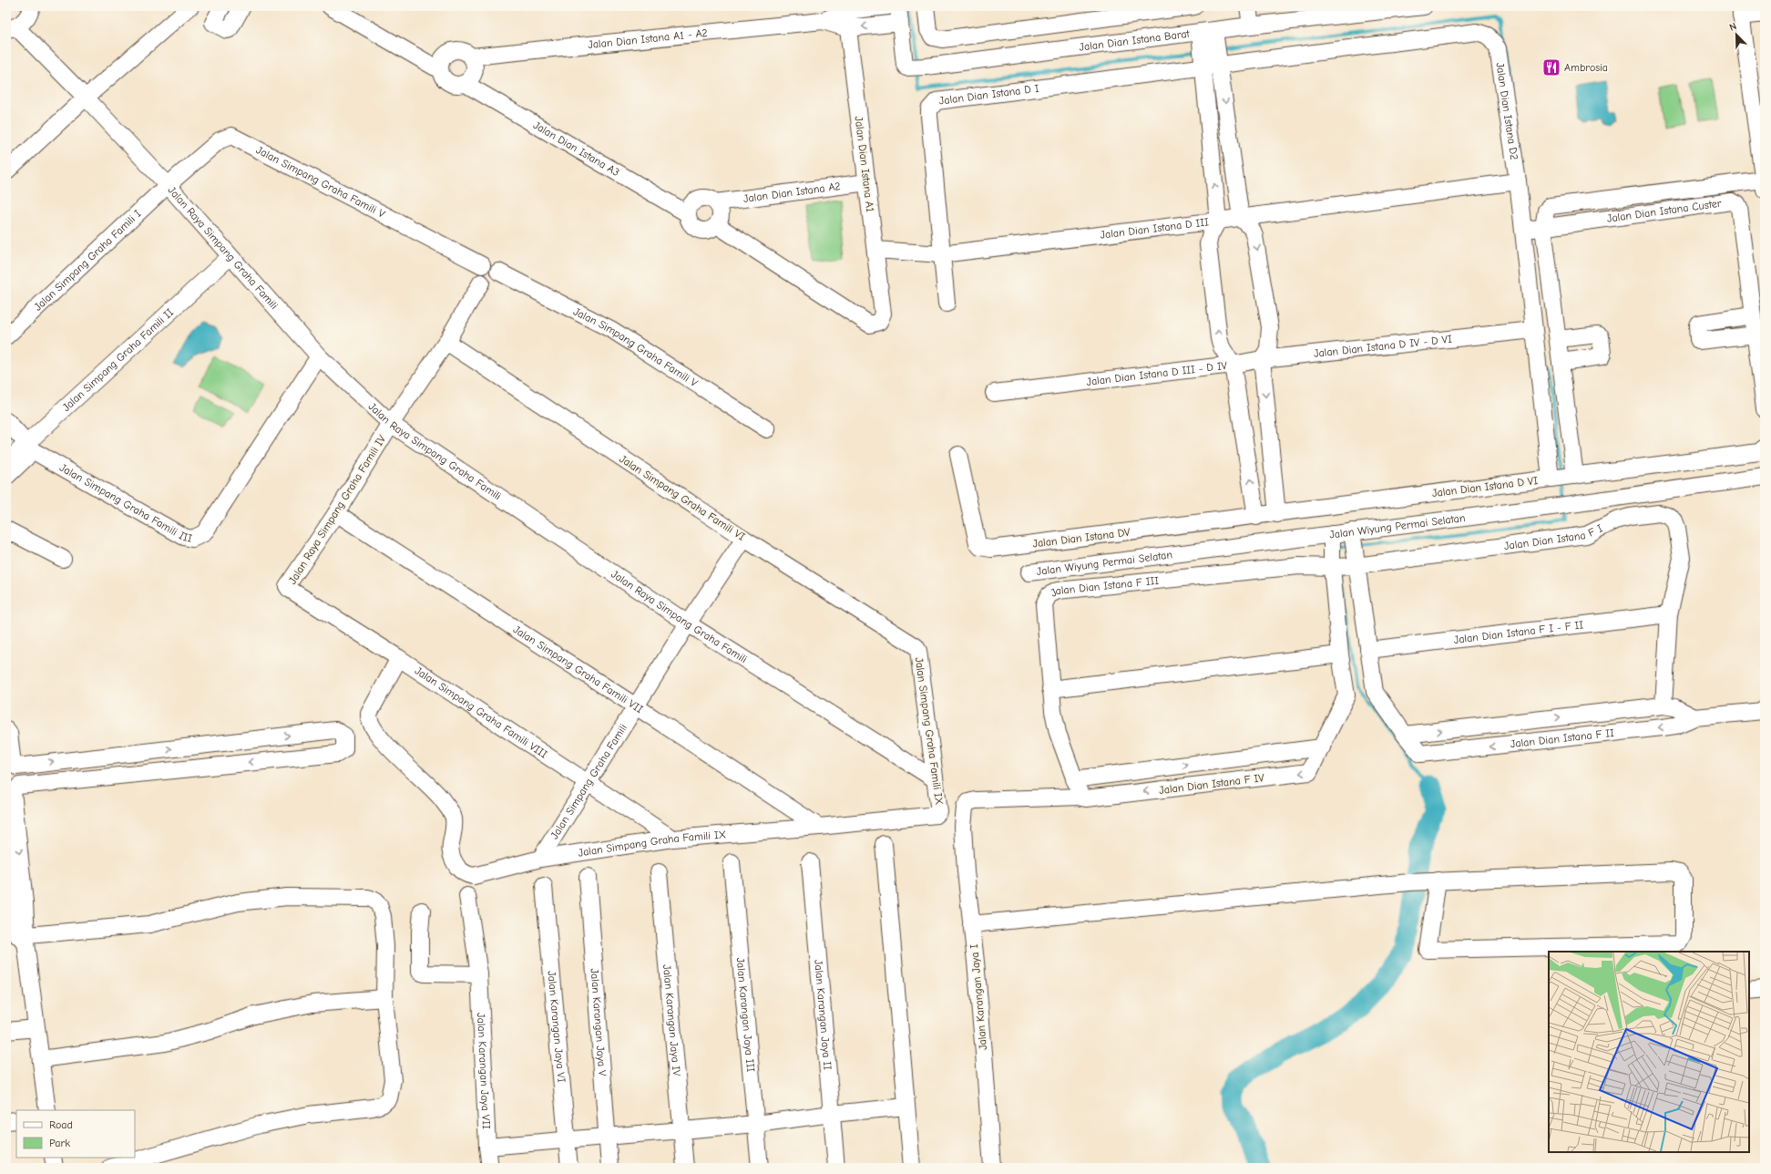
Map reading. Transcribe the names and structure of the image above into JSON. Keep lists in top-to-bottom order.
{
  "streets": {
    "street": [
      "Jalan Dian Istana A1 - A2",
      "Jalan Dian Istana Barat",
      "Jalan Dian Istana D I",
      "Jalan Dian Istana D2",
      "Jalan Dian Istana A3",
      "Jalan Dian Istana A1",
      "Jalan Simpang Graha Famili V",
      "Jalan Dian Istana A2",
      "Jalan Dian Istana Custer",
      "Jalan Dian Istana D III",
      "Jalan Raya Simpang Graha Famili",
      "Jalan Simpang Graha Famili I",
      "Jalan Dian Istana D IV - D VI",
      "Jalan Simpang Graha Famili II",
      "Jalan Dian Istana D III - D IV",
      "Jalan Dian Istana D VI",
      "Jalan Simpang Graha Famili VI",
      "Jalan Simpang Graha Famili III",
      "Jalan Raya Simpang Graha Famili IV",
      "Jalan Wiyung Permai Selatan",
      "Jalan Dian Istana F I",
      "Jalan Dian Istana DV",
      "Jalan Dian Istana F III",
      "Jalan Dian Istana F I - F II",
      "Jalan Simpang Graha Famili VII",
      "Jalan Simpang Graha Famili VIII",
      "Jalan Simpang Graha Famili IX",
      "Jalan Dian Istana F II",
      "Jalan Simpang Graha Famili",
      "Jalan Dian Istana F IV",
      "Jalan Karangan Jaya I",
      "Jalan Karangan Jaya III",
      "Jalan Karangan Jaya II",
      "Jalan Karangan Jaya IV",
      "Jalan Karangan Jaya V",
      "Jalan Karangan Jaya VI",
      "Jalan Karangan Jaya VII"
    ]
  },
  "crossings": [
    ["Jalan Dian Istana A1 - A2", "Jalan Dian Istana Barat"],
    ["Jalan Dian Istana A1 - A2", "Jalan Dian Istana A3"],
    ["Jalan Dian Istana A1 - A2", "Jalan Dian Istana A1"],
    ["Jalan Dian Istana D I", "Jalan Dian Istana D2"],
    ["Jalan Dian Istana D I", "Jalan Dian Istana D III"],
    ["Jalan Dian Istana D2", "Jalan Dian Istana D VI"],
    ["Jalan Dian Istana A3", "Jalan Dian Istana A1"],
    ["Jalan Dian Istana A3", "Jalan Dian Istana A2"],
    ["Jalan Dian Istana A1", "Jalan Dian Istana A2"],
    ["Jalan Dian Istana A1", "Jalan Dian Istana D III"],
    ["Jalan Simpang Graha Famili V", "Jalan Raya Simpang Graha Famili"],
    ["Jalan Simpang Graha Famili V", "Jalan Simpang Graha Famili I"],
    ["Jalan Simpang Graha Famili V", "Jalan Raya Simpang Graha Famili IV"],
    ["Jalan Dian Istana Custer", "Jalan Dian Istana D VI"],
    ["Jalan Dian Istana D III", "Jalan Dian Istana D IV - D VI"],
    ["Jalan Dian Istana D III", "Jalan Dian Istana D III - D IV"],
    ["Jalan Raya Simpang Graha Famili", "Jalan Simpang Graha Famili I"],
    ["Jalan Raya Simpang Graha Famili", "Jalan Simpang Graha Famili II"],
    ["Jalan Raya Simpang Graha Famili", "Jalan Simpang Graha Famili III"],
    ["Jalan Raya Simpang Graha Famili", "Jalan Raya Simpang Graha Famili IV"],
    ["Jalan Raya Simpang Graha Famili", "Jalan Simpang Graha Famili IX"],
    ["Jalan Raya Simpang Graha Famili", "Jalan Simpang Graha Famili"],
    ["Jalan Dian Istana D IV - D VI", "Jalan Dian Istana D III - D IV"],
    ["Jalan Dian Istana D IV - D VI", "Jalan Dian Istana D VI"],
    ["Jalan Simpang Graha Famili II", "Jalan Simpang Graha Famili III"],
    ["Jalan Dian Istana D III - D IV", "Jalan Dian Istana D VI"],
    ["Jalan Dian Istana D III - D IV", "Jalan Dian Istana DV"],
    ["Jalan Dian Istana D VI", "Jalan Dian Istana DV"],
    ["Jalan Simpang Graha Famili VI", "Jalan Raya Simpang Graha Famili IV"],
    ["Jalan Simpang Graha Famili VI", "Jalan Simpang Graha Famili IX"],
    ["Jalan Simpang Graha Famili VI", "Jalan Simpang Graha Famili"],
    ["Jalan Raya Simpang Graha Famili IV", "Jalan Simpang Graha Famili VII"],
    ["Jalan Raya Simpang Graha Famili IV", "Jalan Simpang Graha Famili VIII"],
    ["Jalan Wiyung Permai Selatan", "Jalan Dian Istana F II"],
    ["Jalan Wiyung Permai Selatan", "Jalan Dian Istana F IV"],
    ["Jalan Dian Istana F I", "Jalan Dian Istana F III"],
    ["Jalan Dian Istana F I", "Jalan Dian Istana F I - F II"],
    ["Jalan Dian Istana F I", "Jalan Dian Istana F II"],
    ["Jalan Dian Istana F I", "Jalan Dian Istana F IV"],
    ["Jalan Dian Istana F III", "Jalan Dian Istana F IV"],
    ["Jalan Dian Istana F III", "Jalan Karangan Jaya I"],
    ["Jalan Dian Istana F I - F II", "Jalan Dian Istana F II"],
    ["Jalan Simpang Graha Famili VII", "Jalan Simpang Graha Famili IX"],
    ["Jalan Simpang Graha Famili VII", "Jalan Simpang Graha Famili"],
    ["Jalan Simpang Graha Famili VIII", "Jalan Simpang Graha Famili IX"],
    ["Jalan Simpang Graha Famili VIII", "Jalan Simpang Graha Famili"],
    ["Jalan Simpang Graha Famili IX", "Jalan Simpang Graha Famili"],
    ["Jalan Dian Istana F IV", "Jalan Karangan Jaya I"]
  ],
  "places": {
    "restaurant": ["Ambrosia"]
  },
  "legend": ["Road", "Park"],
  "north": "top left"
}
